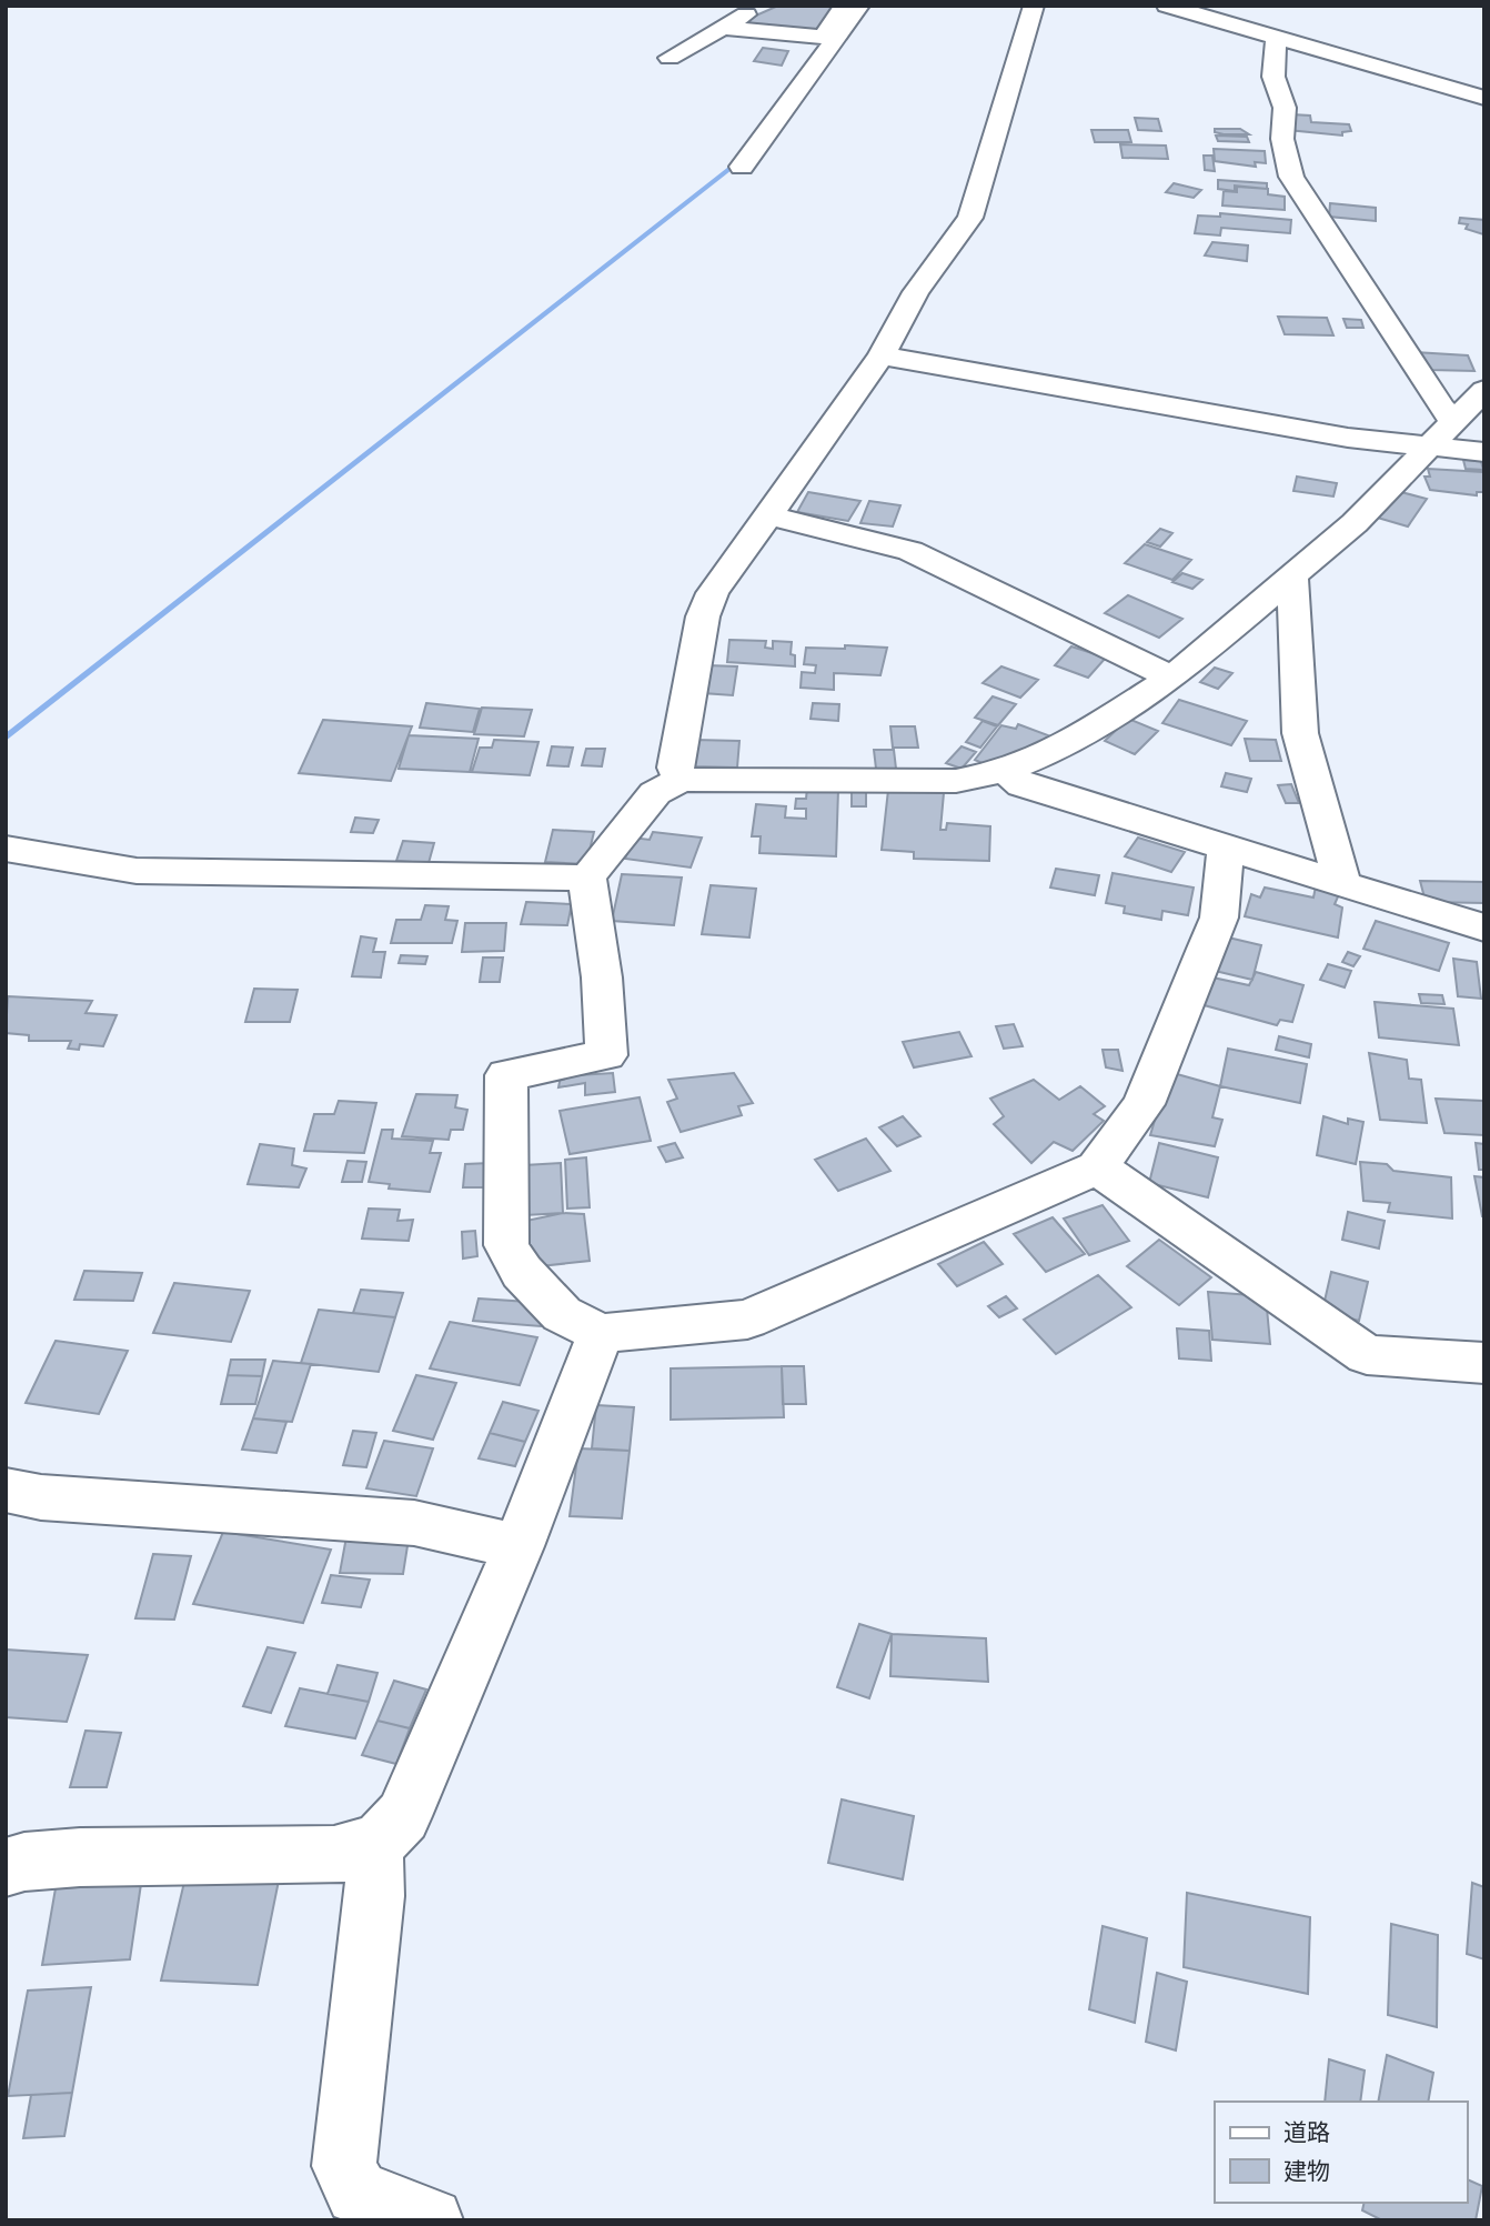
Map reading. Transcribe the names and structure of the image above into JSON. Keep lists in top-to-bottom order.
{
  "legend": ["道路", "建物"]
}
